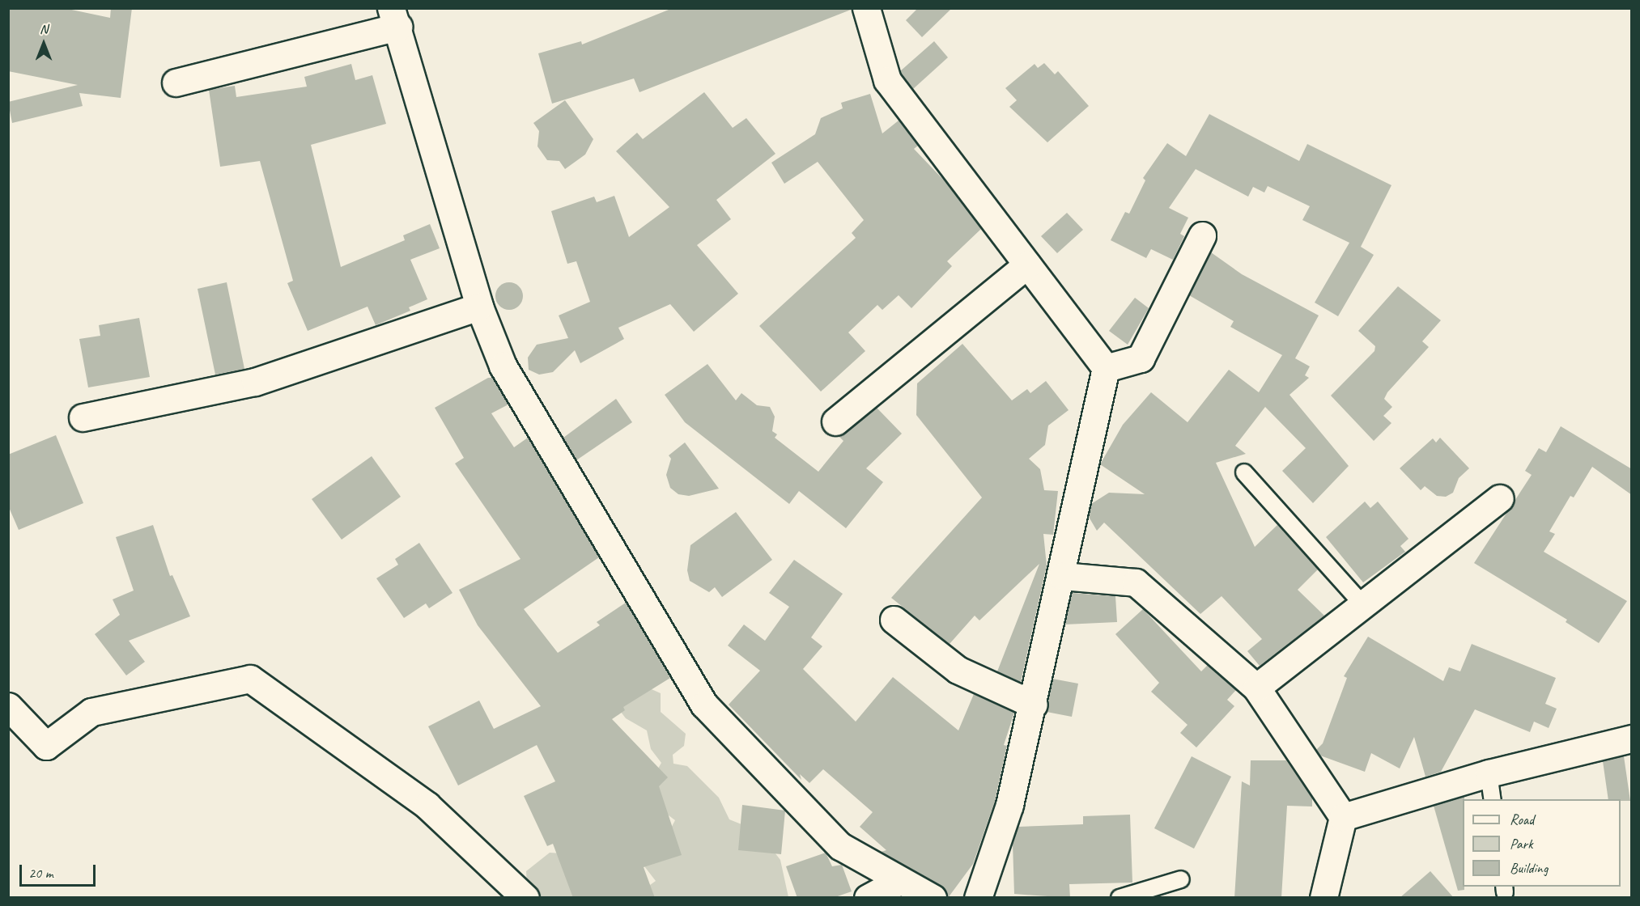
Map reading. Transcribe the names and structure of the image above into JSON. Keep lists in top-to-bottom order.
{
  "legend": ["Road", "Park", "Building"],
  "scale_bar": "20 m",
  "north": "top"
}
